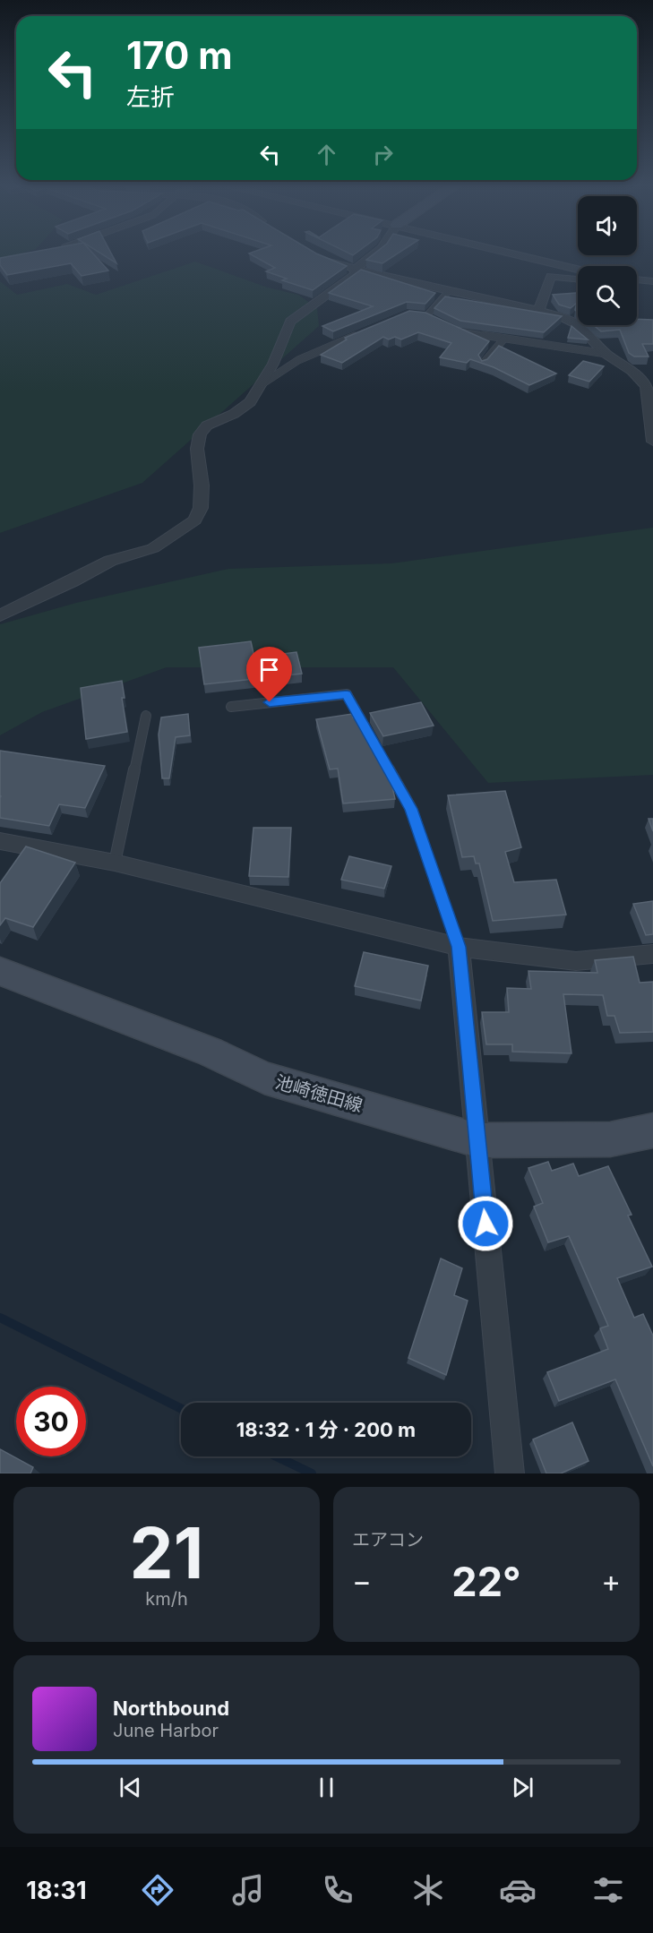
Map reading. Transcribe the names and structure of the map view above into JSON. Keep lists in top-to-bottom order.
{
  "streets": {
    "main road": ["池崎徳田線"]
  },
  "page": {
    "turn": ["170 m", "左折"],
    "limit": "30",
    "trip": "18:32 · 1 分 · 200 m",
    "tile": [
      ["21", "km/h"],
      "エアコン"
    ],
    "heat": ["−", "22°", "+"],
    "song": ["Northbound", "June Harbor"],
    "tabs": "18:31"
  }
}
